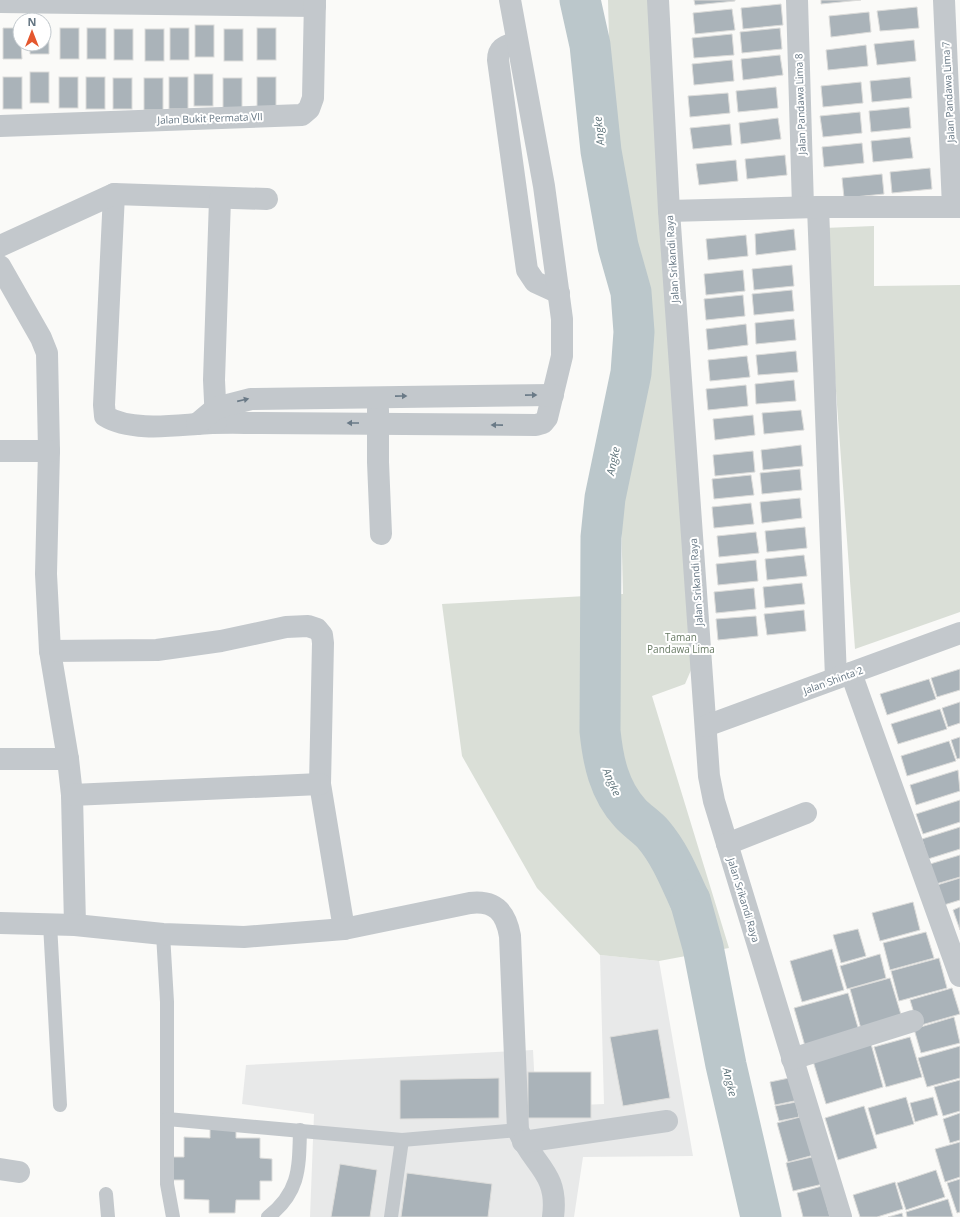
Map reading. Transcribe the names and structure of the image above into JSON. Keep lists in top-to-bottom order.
{
  "streets": {
    "street": [
      "Jalan Pandawa Lima 7",
      "Jalan Pandawa Lima 8",
      "Jalan Bukit Permata VII",
      "Jalan Srikandi Raya",
      "Jalan Shinta 2"
    ]
  },
  "crossings": [
    ["Jalan Pandawa Lima 8", "Jalan Shinta 2"],
    ["Jalan Srikandi Raya", "Jalan Shinta 2"]
  ],
  "water": ["Angke"],
  "parks": ["Taman Pandawa Lima"],
  "north": "top"
}
